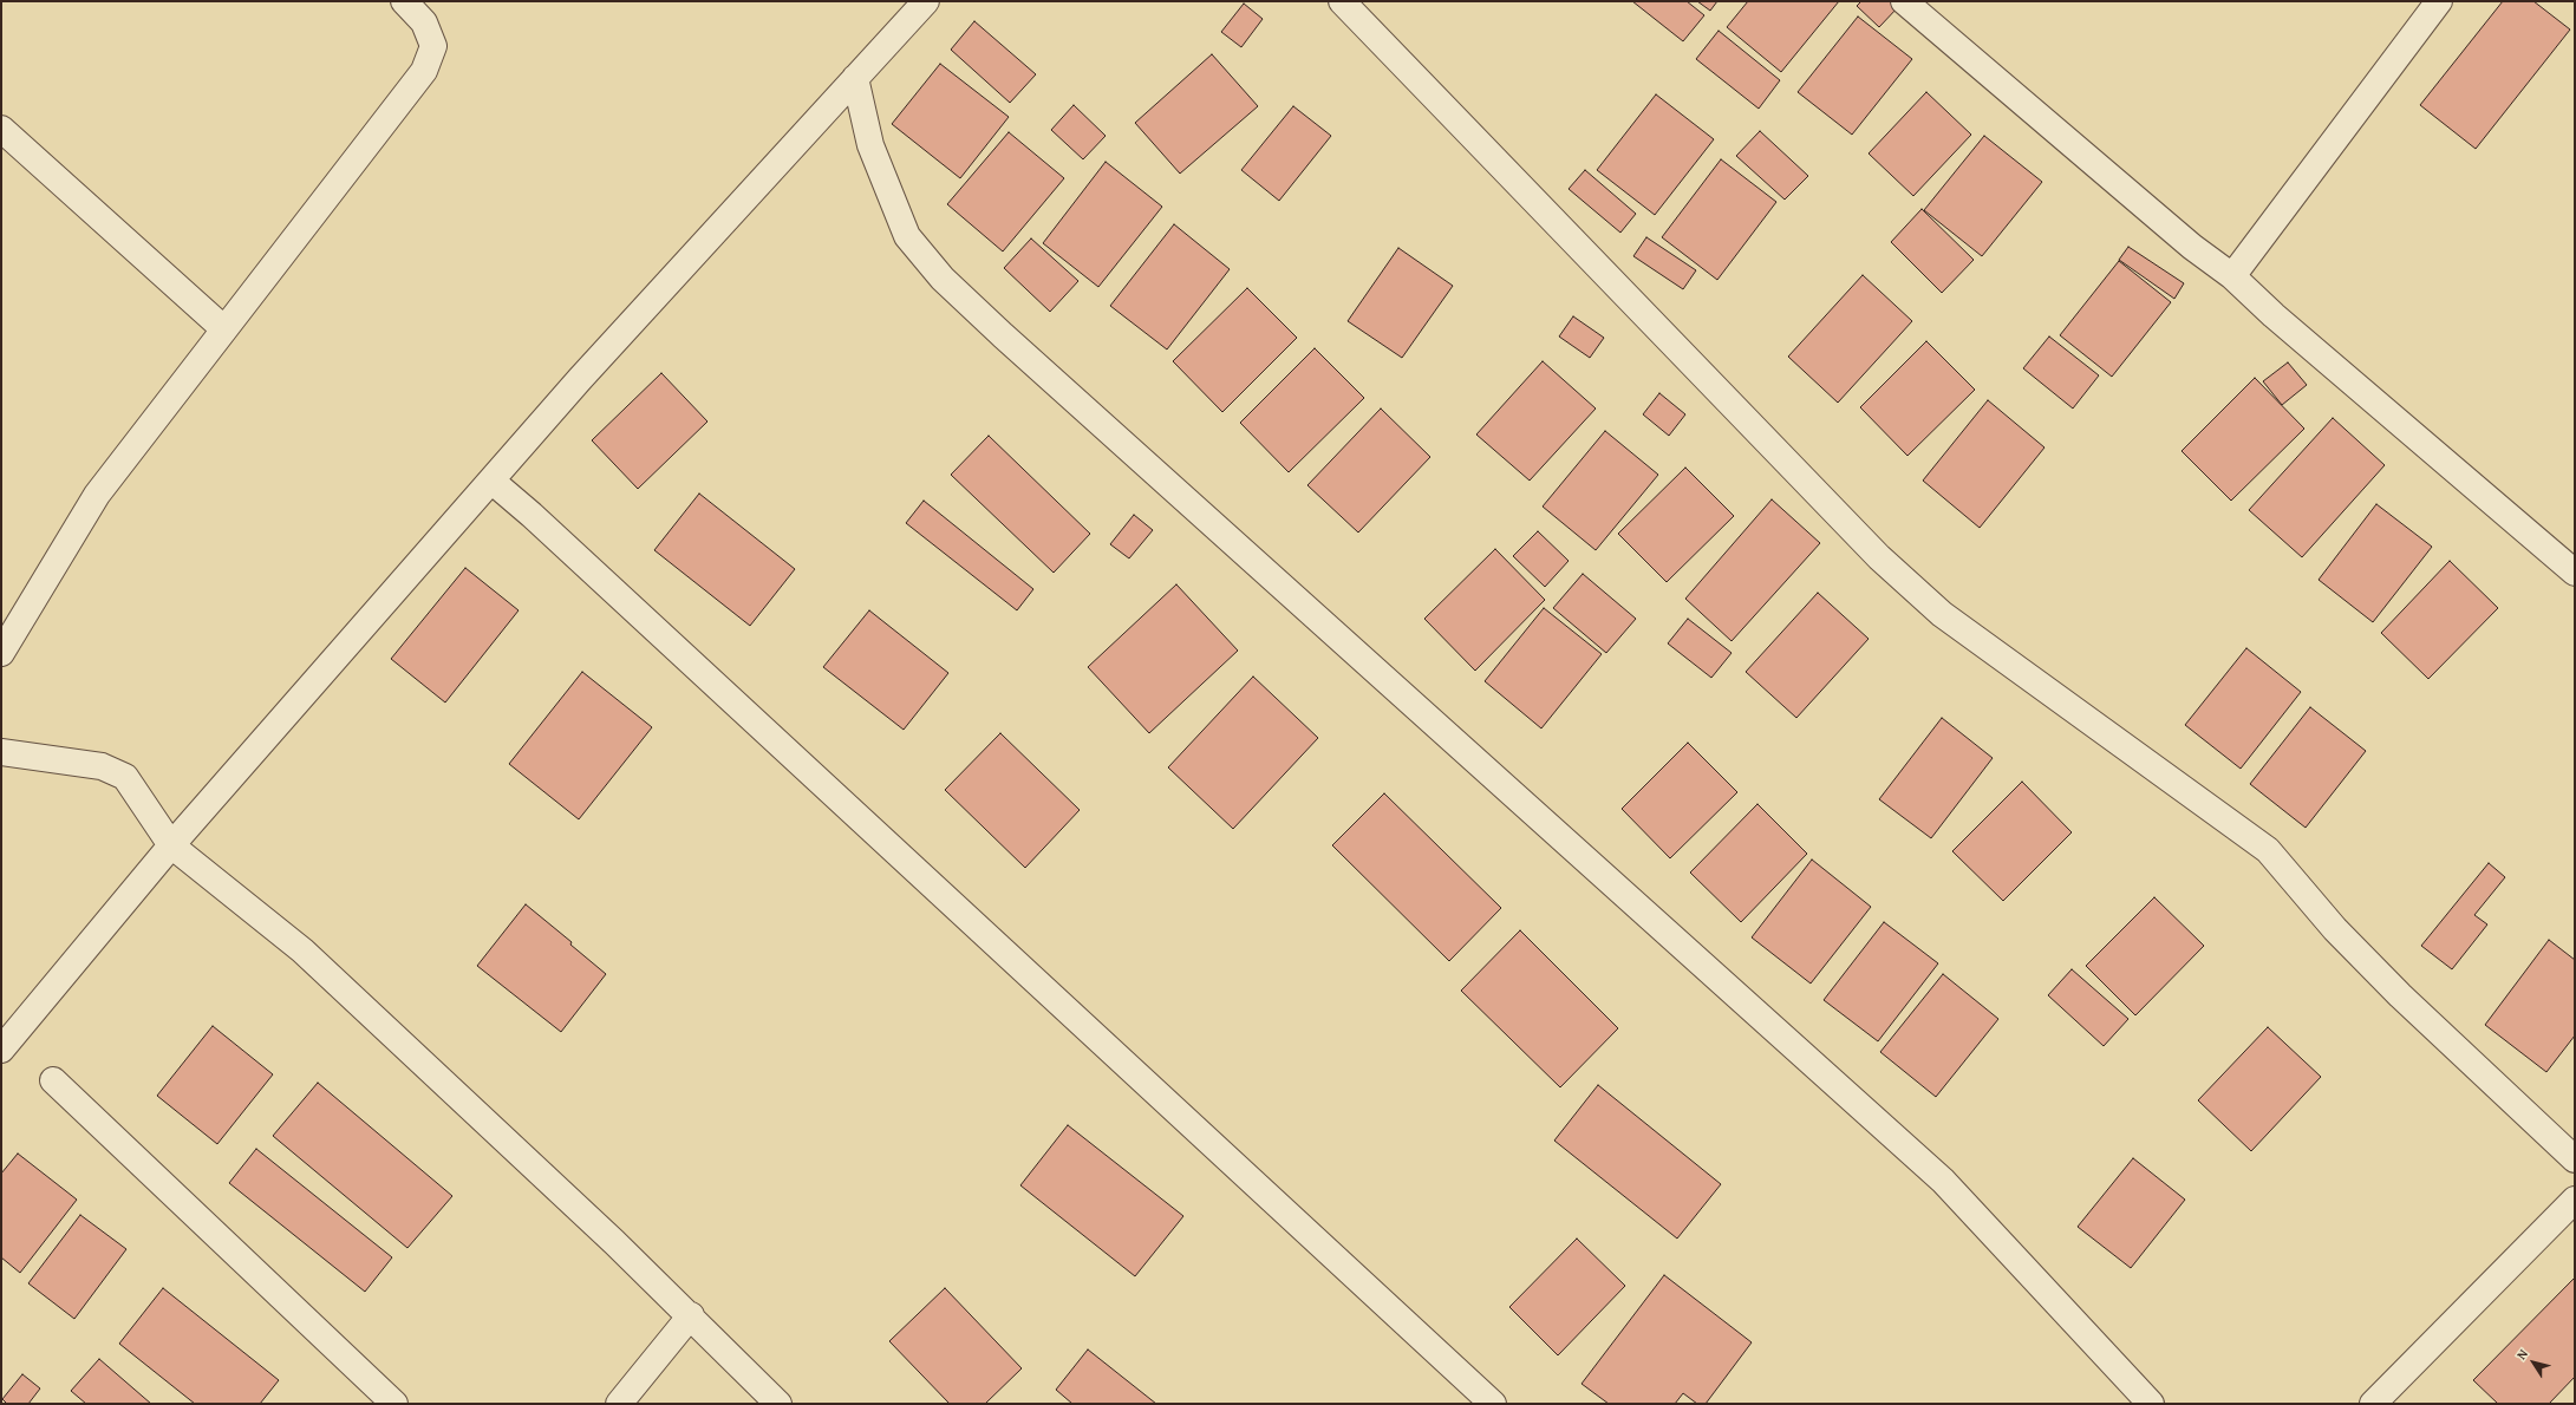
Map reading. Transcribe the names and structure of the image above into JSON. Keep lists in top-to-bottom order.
{
  "north": "top left"
}
